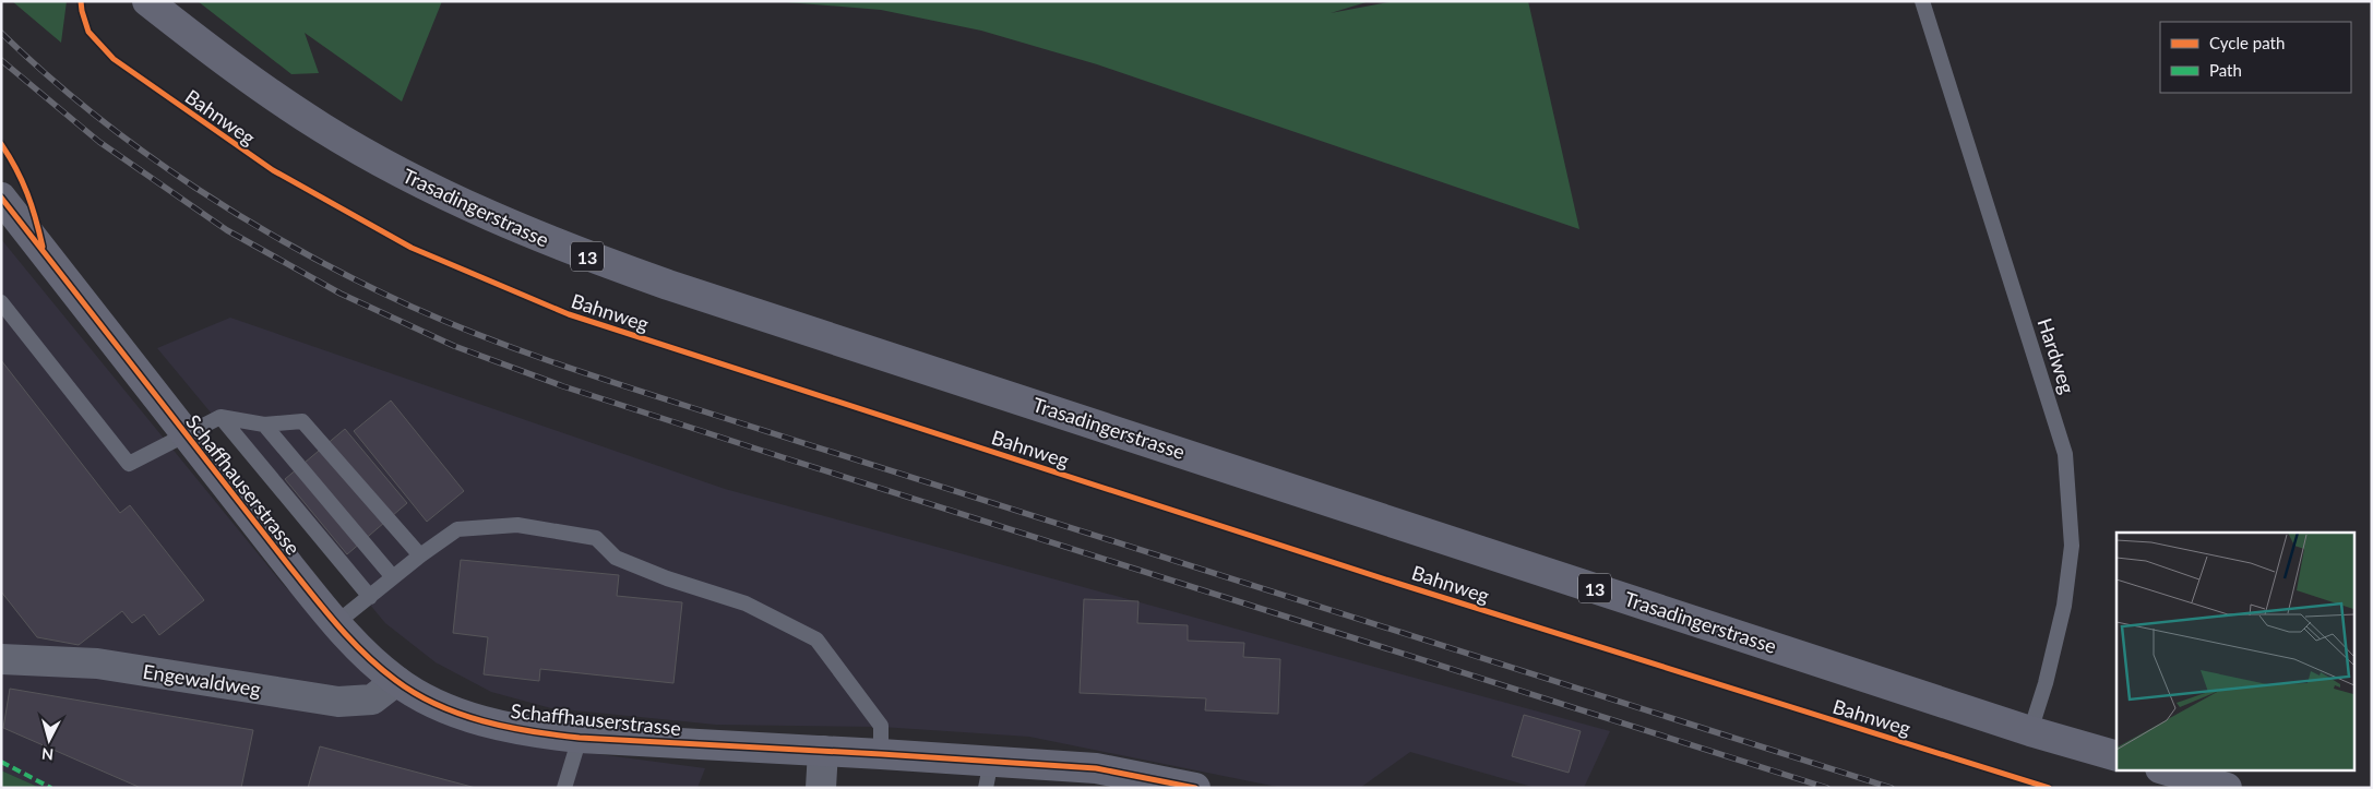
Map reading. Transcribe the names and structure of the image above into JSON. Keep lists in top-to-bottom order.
{
  "streets": {
    "main road": ["Trasadingerstrasse", "13", "Schaffhauserstrasse"],
    "street": ["Engewaldweg"],
    "lane": ["Hardweg"],
    "cycle path": ["Bahnweg"]
  },
  "crossings": [
    ["Trasadingerstrasse", "Hardweg"],
    ["Schaffhauserstrasse", "Engewaldweg"]
  ],
  "legend": ["Cycle path", "Path"],
  "north": "bottom"
}
